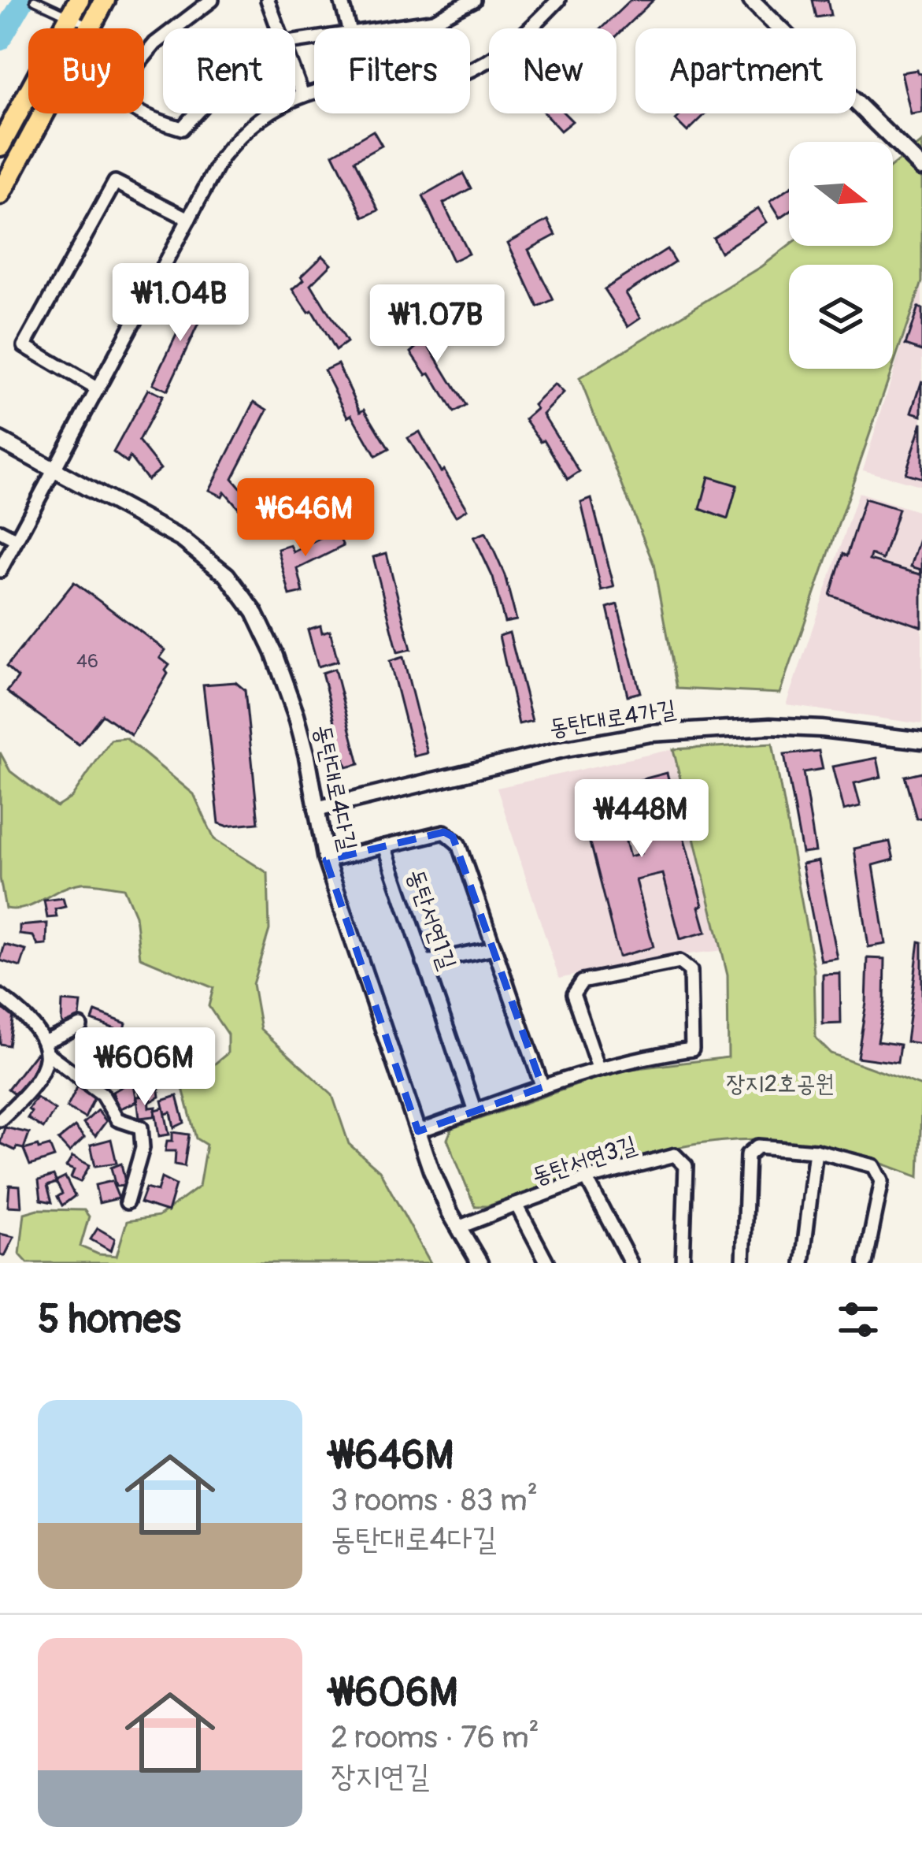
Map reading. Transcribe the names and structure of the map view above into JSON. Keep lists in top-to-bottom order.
{
  "streets": {
    "street": [
      "동탄대로4가길",
      "동탄대로4다길",
      "동탄서연1길",
      "동탄서연3길"
    ]
  },
  "crossings": [
    ["동탄대로4가길", "동탄대로4다길"]
  ],
  "parks": ["장지2호공원"],
  "house_numbers": ["46"],
  "north": "right",
  "page": {
    "chip": [
      "Buy",
      "Rent",
      "Filters",
      "New",
      "Apartment"
    ],
    "price": [
      "₩1.04B",
      "₩1.07B",
      "₩646M",
      "₩448M",
      "₩606M"
    ],
    "heading": "5 homes",
    "list": [
      {
        "name": "₩646M",
        "note": "3 rooms · 83 m² · 동탄대로4다길"
      },
      {
        "name": "₩606M",
        "note": "2 rooms · 76 m² · 장지연길"
      }
    ]
  }
}
